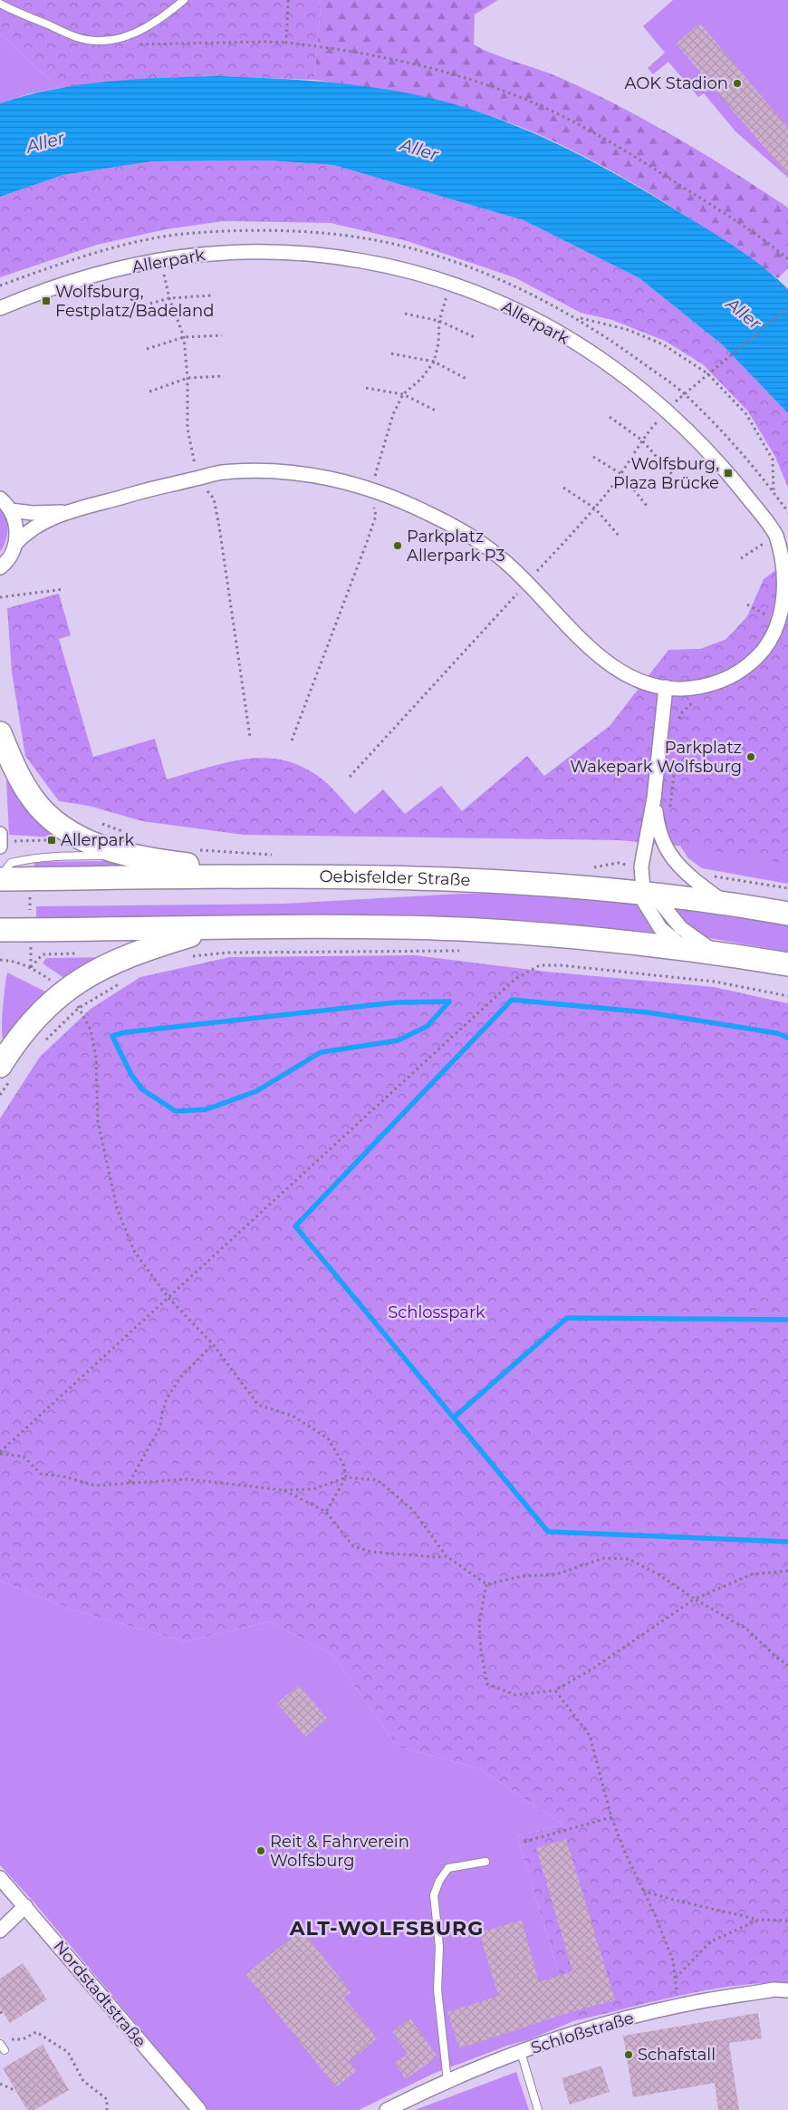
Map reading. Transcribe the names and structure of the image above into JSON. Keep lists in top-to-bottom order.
{
  "streets": {
    "main road": ["Oebisfelder Straße"],
    "street": ["Allerpark", "Nordstadtstraße", "Schloßstraße"]
  },
  "districts": ["ALT-WOLFSBURG"],
  "water": ["Aller"],
  "parks": ["Schlosspark"],
  "places": {
    "other": [
      "AOK Stadion",
      "Parkplatz Allerpark P3",
      "Parkplatz Wakepark Wolfsburg",
      "Reit & Fahrverein Wolfsburg",
      "Schafstall"
    ],
    "transit": ["Wolfsburg, Festplatz/Badeland", "Wolfsburg, Plaza Brücke", "Allerpark"]
  }
}
